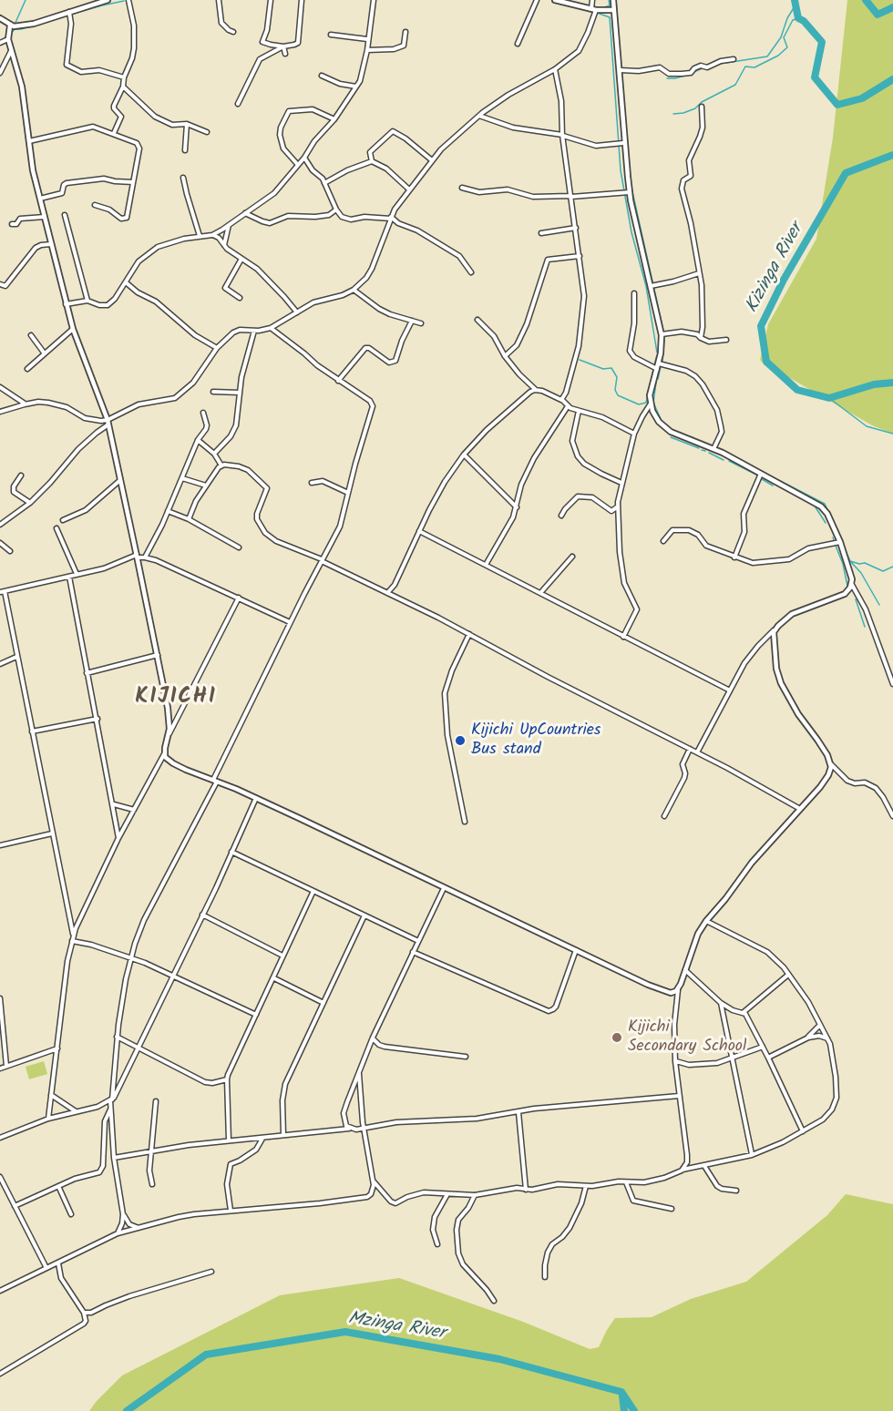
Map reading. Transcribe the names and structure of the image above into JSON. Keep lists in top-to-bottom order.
{
  "districts": ["KIJICHI"],
  "water": ["Kizinga River", "Mzinga River"],
  "places": ["Kijichi UpCountries Bus stand", "Kijichi Secondary School"]
}
